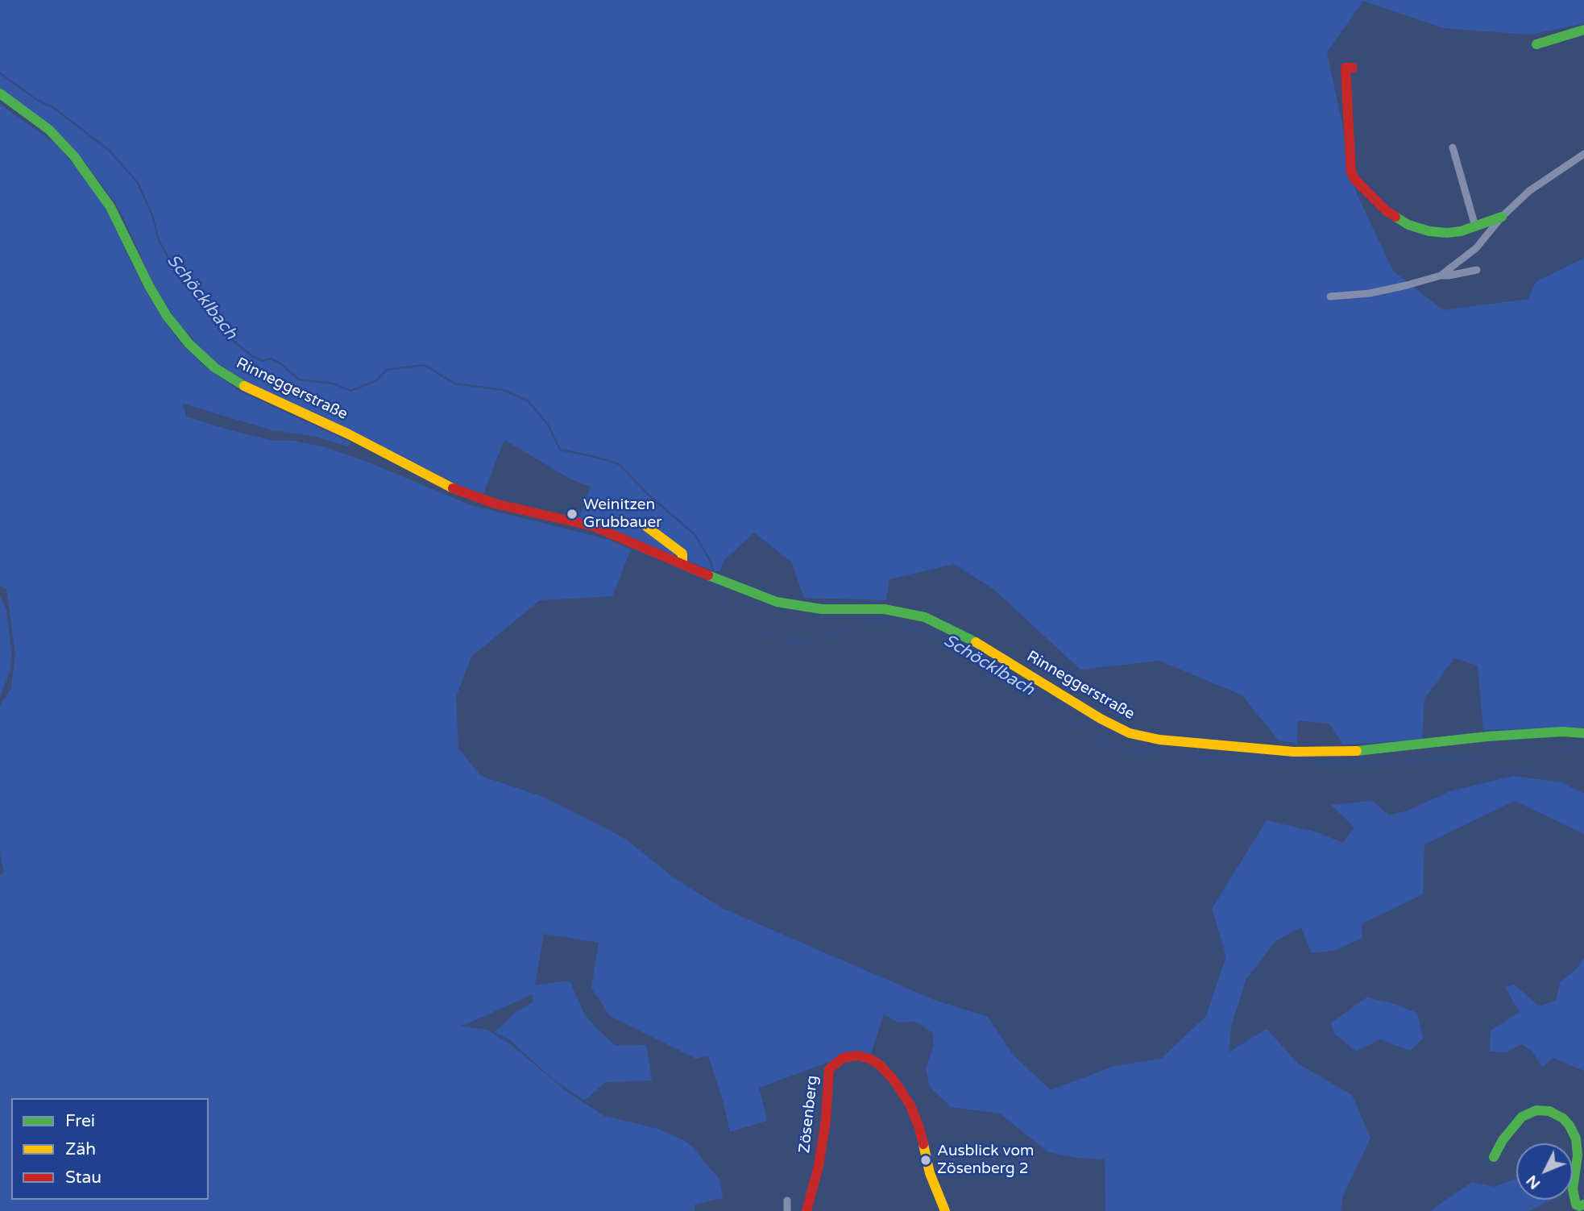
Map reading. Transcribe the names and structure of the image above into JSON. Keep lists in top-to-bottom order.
{
  "streets": {
    "main road": ["Rinneggerstraße", "Zösenberg"]
  },
  "water": ["Schöcklbach"],
  "places": ["Weinitzen Grubbauer", "Ausblick vom Zösenberg 2"],
  "legend": ["Frei", "Zäh", "Stau"],
  "north": "bottom left"
}
